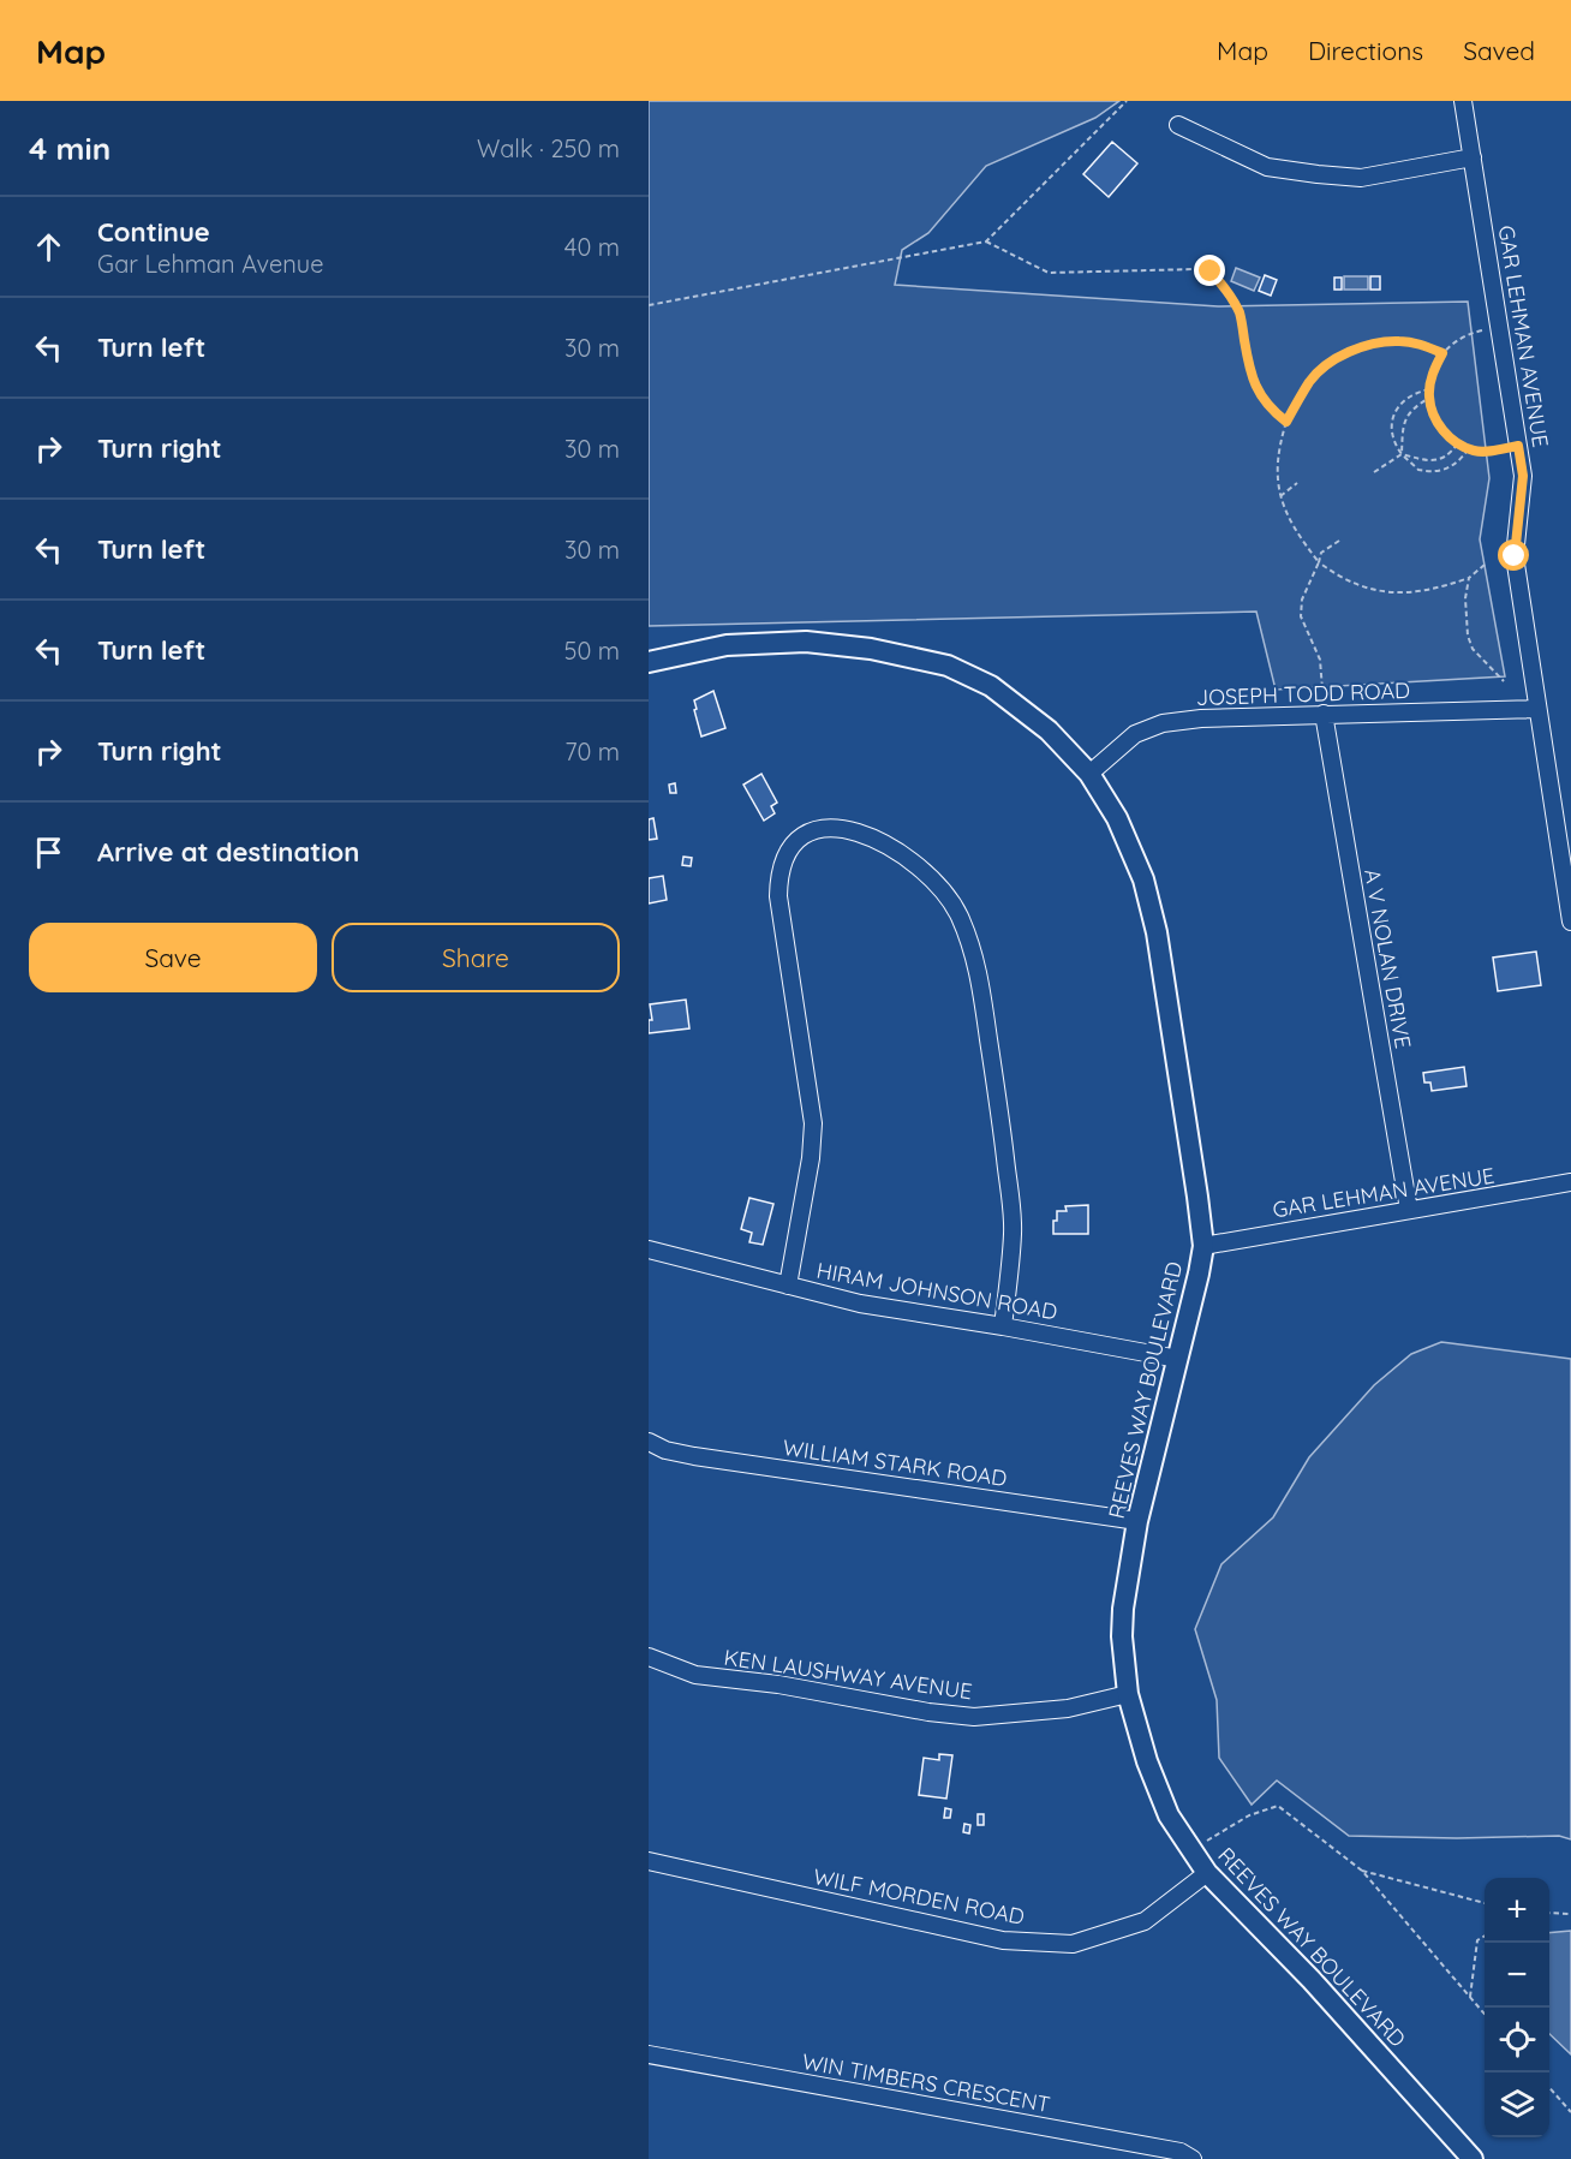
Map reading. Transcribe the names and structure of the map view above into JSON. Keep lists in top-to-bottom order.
{
  "streets": {
    "street": [
      "GAR LEHMAN AVENUE",
      "JOSEPH TODD ROAD",
      "A V NOLAN DRIVE",
      "HIRAM JOHNSON ROAD",
      "REEVES WAY BOULEVARD",
      "WILLIAM STARK ROAD",
      "KEN LAUSHWAY AVENUE",
      "WILF MORDEN ROAD",
      "WIN TIMBERS CRESCENT"
    ]
  },
  "crossings": [
    ["GAR LEHMAN AVENUE", "JOSEPH TODD ROAD"],
    ["GAR LEHMAN AVENUE", "A V NOLAN DRIVE"],
    ["GAR LEHMAN AVENUE", "REEVES WAY BOULEVARD"],
    ["JOSEPH TODD ROAD", "A V NOLAN DRIVE"],
    ["JOSEPH TODD ROAD", "REEVES WAY BOULEVARD"],
    ["HIRAM JOHNSON ROAD", "REEVES WAY BOULEVARD"],
    ["REEVES WAY BOULEVARD", "WILLIAM STARK ROAD"],
    ["REEVES WAY BOULEVARD", "KEN LAUSHWAY AVENUE"],
    ["REEVES WAY BOULEVARD", "WILF MORDEN ROAD"]
  ],
  "page": {
    "header": "Map",
    "nav": ["Map", "Directions", "Saved"],
    "heading": ["4 min", "Walk · 250 m"],
    "list": [
      ["Continue", "Gar Lehman Avenue", "40 m"],
      ["Turn left", "30 m"],
      ["Turn right", "30 m"],
      ["Turn left", "30 m"],
      ["Turn left", "50 m"],
      ["Turn right", "70 m"],
      "Arrive at destination"
    ],
    "buttons": ["Save", "Share"],
    "map_buttons": ["+", "−"]
  }
}
